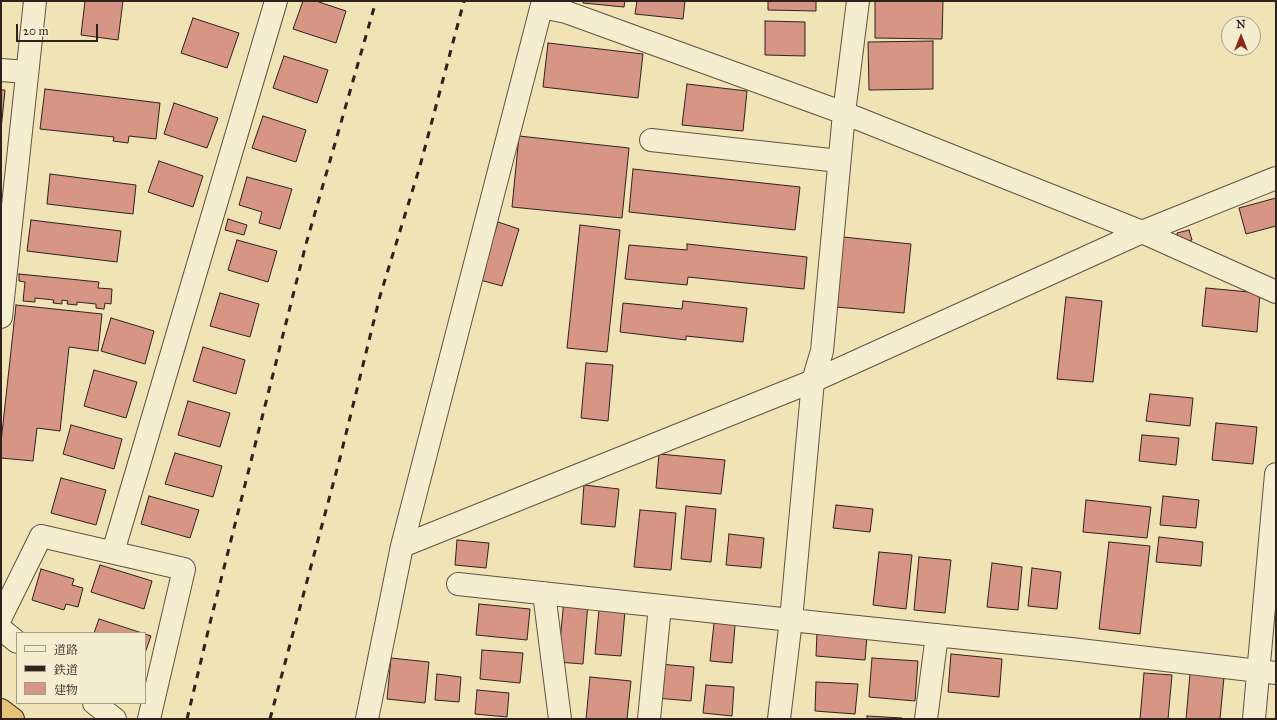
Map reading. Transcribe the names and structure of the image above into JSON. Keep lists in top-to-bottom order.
{
  "legend": ["道路", "鉄道", "建物"],
  "scale_bar": "20 m",
  "north": "top"
}
